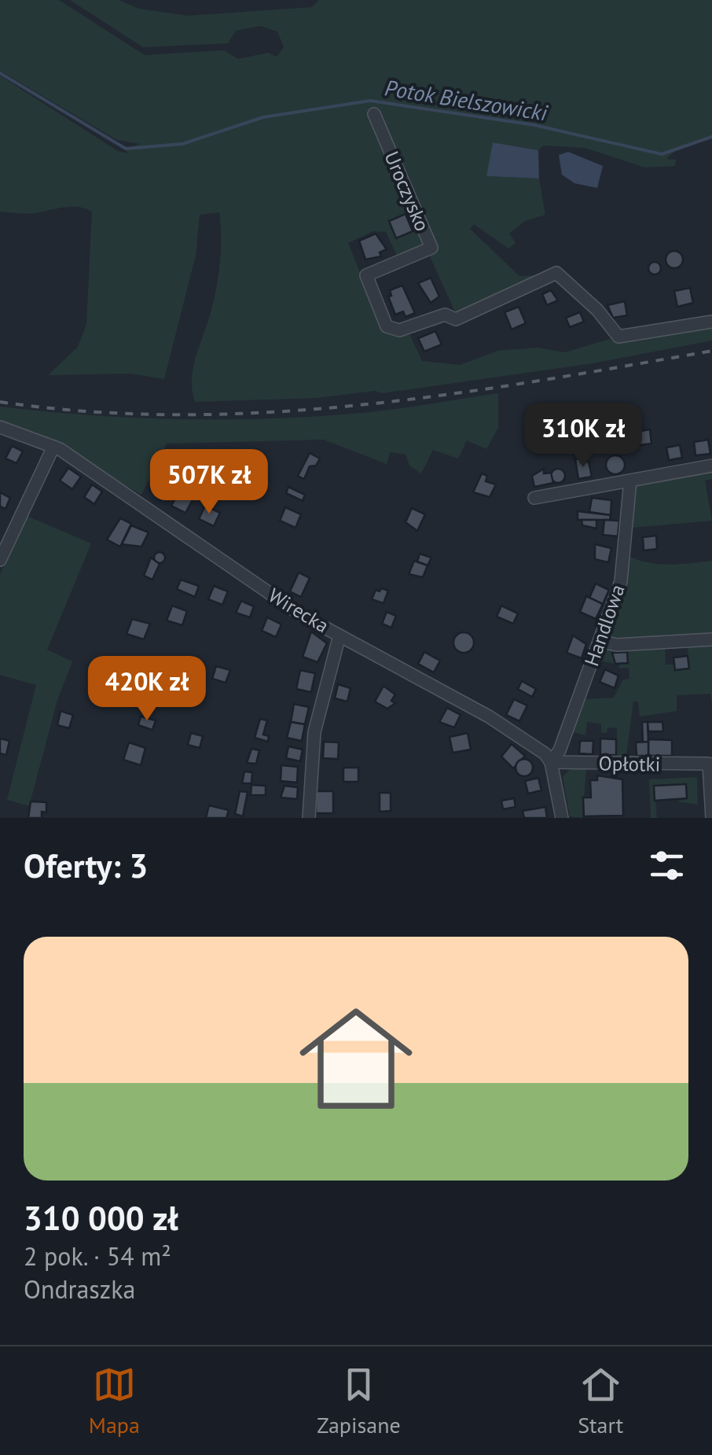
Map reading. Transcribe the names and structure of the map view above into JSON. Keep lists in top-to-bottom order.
{
  "streets": {
    "street": [
      "Uroczysko",
      "Wirecka",
      "Handlowa",
      "Opłotki"
    ]
  },
  "crossings": [
    ["Wirecka", "Handlowa"],
    ["Wirecka", "Opłotki"],
    ["Handlowa", "Opłotki"]
  ],
  "water": ["Potok Bielszowicki"],
  "page": {
    "price": ["310K zł", "507K zł", "420K zł"],
    "heading": "Oferty: 3",
    "list": [
      {
        "name": "310 000 zł",
        "note": "2 pok. · 54 m² · Ondraszka"
      }
    ],
    "tabs": ["Mapa", "Zapisane", "Start"]
  }
}
